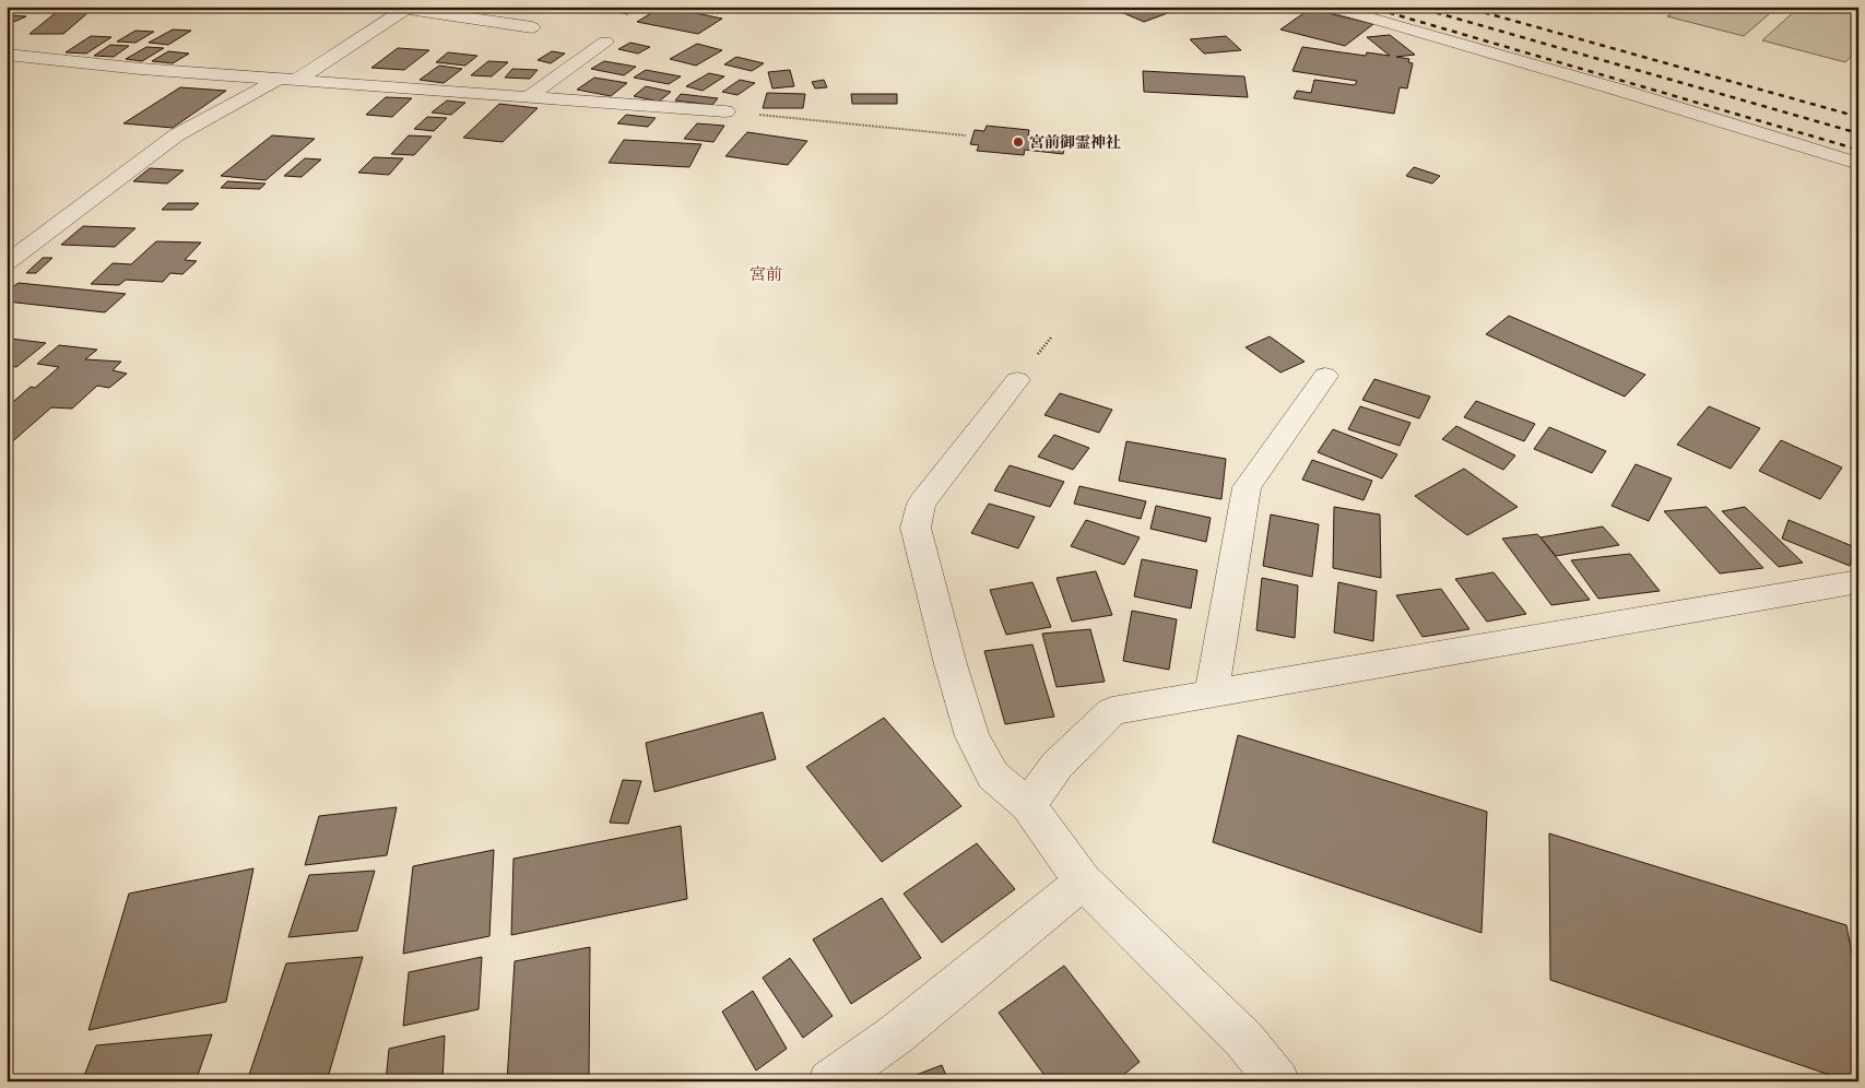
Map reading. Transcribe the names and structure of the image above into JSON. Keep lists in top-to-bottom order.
{
  "districts": ["宮前"],
  "places": ["宮前御霊神社"]
}
